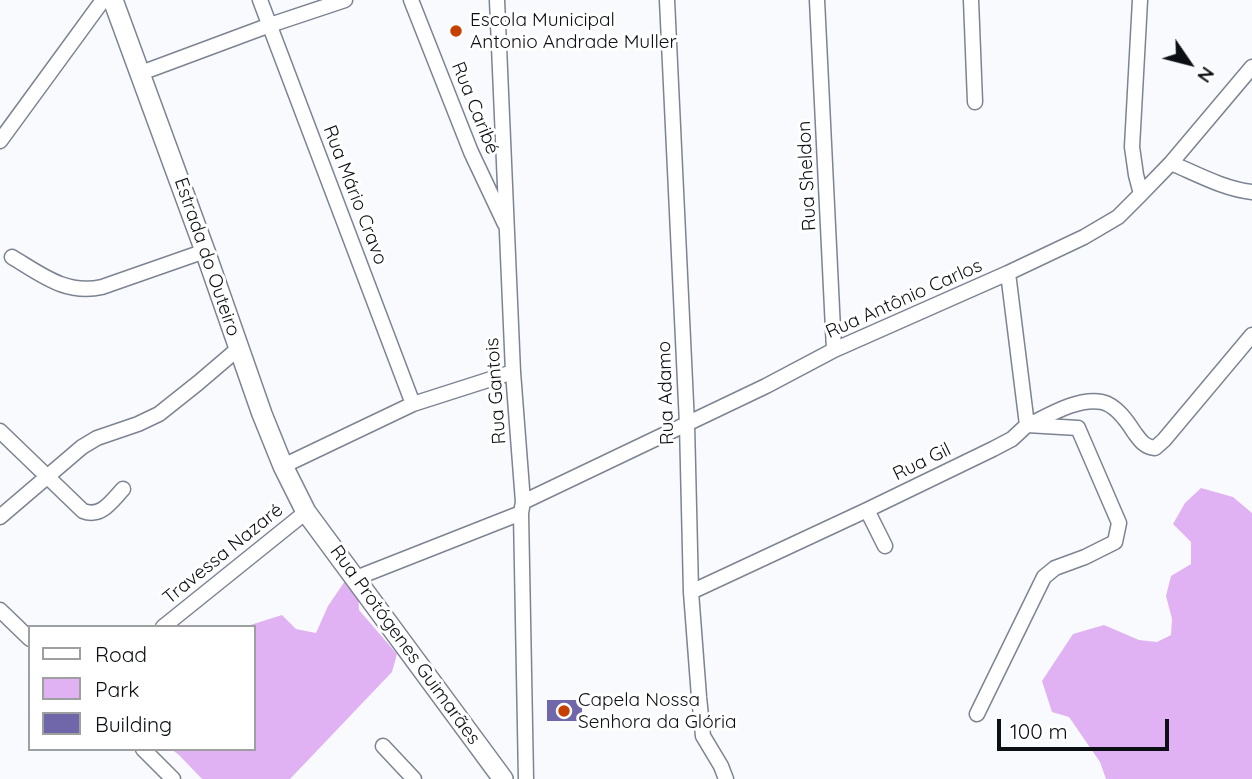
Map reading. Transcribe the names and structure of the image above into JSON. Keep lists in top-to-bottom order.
{
  "streets": {
    "street": [
      "Rua Caribé",
      "Rua Sheldon",
      "Rua Mário Cravo",
      "Estrada do Outeiro",
      "Rua Antônio Carlos",
      "Rua Gantois",
      "Rua Adamo",
      "Rua Gil",
      "Travessa Nazaré",
      "Rua Protógenes Guimarães"
    ]
  },
  "crossings": [
    ["Rua Caribé", "Rua Gantois"],
    ["Rua Sheldon", "Rua Antônio Carlos"],
    ["Estrada do Outeiro", "Travessa Nazaré"],
    ["Estrada do Outeiro", "Rua Protógenes Guimarães"],
    ["Rua Antônio Carlos", "Rua Gantois"],
    ["Rua Antônio Carlos", "Rua Adamo"],
    ["Rua Antônio Carlos", "Rua Protógenes Guimarães"],
    ["Rua Adamo", "Rua Gil"],
    ["Travessa Nazaré", "Rua Protógenes Guimarães"]
  ],
  "places": ["Escola Municipal Antonio Andrade Muller", "Capela Nossa Senhora da Glória"],
  "legend": ["Road", "Park", "Building"],
  "scale_bar": "100 m",
  "north": "bottom right"
}
